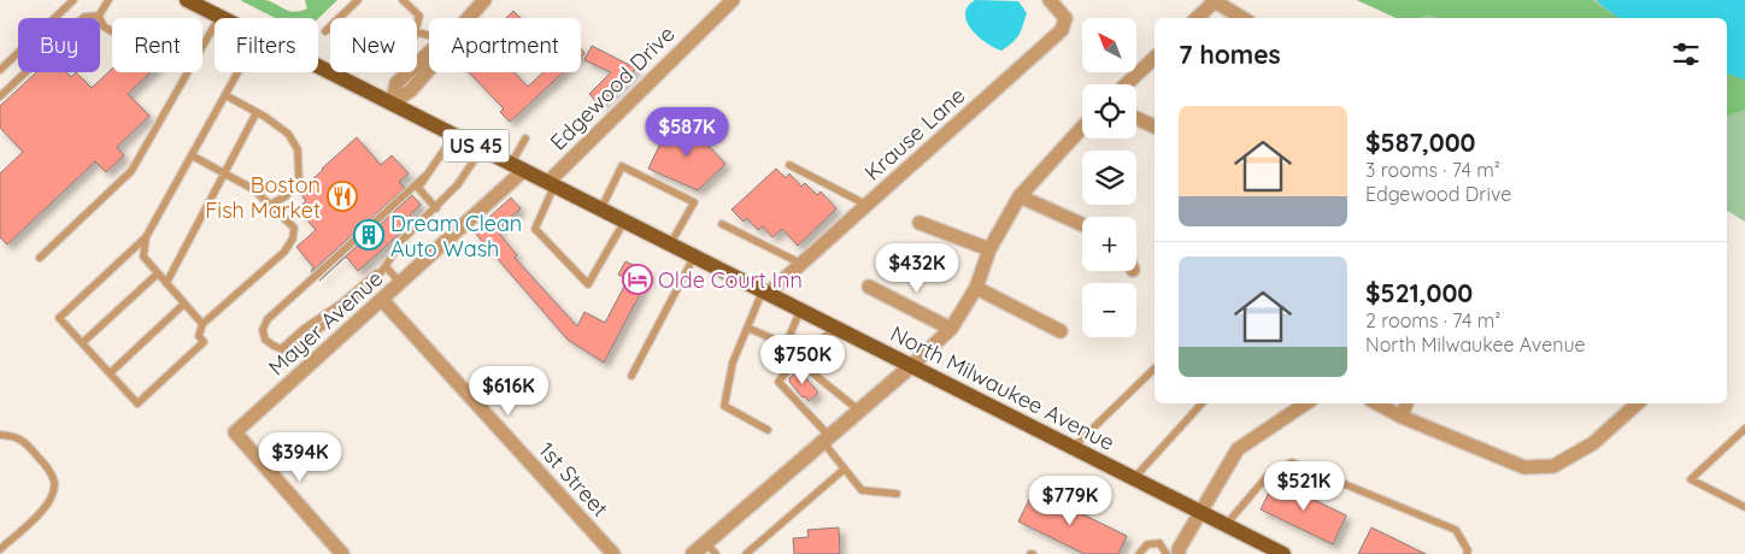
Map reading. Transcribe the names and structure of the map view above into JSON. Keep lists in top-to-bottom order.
{
  "streets": {
    "main road": ["US 45", "North Milwaukee Avenue"],
    "street": [
      "Edgewood Drive",
      "Krause Lane",
      "Mayer Avenue",
      "1st Street"
    ]
  },
  "crossings": [
    ["Edgewood Drive", "North Milwaukee Avenue"],
    ["Krause Lane", "North Milwaukee Avenue"],
    ["Mayer Avenue", "North Milwaukee Avenue"],
    ["Mayer Avenue", "1st Street"]
  ],
  "places": {
    "restaurant": ["Boston Fish Market"],
    "building": ["Dream Clean Auto Wash"],
    "hotel": ["Olde Court Inn"]
  },
  "north": "top left",
  "page": {
    "map_buttons": ["+", "−"],
    "chip": [
      "Buy",
      "Rent",
      "Filters",
      "New",
      "Apartment"
    ],
    "heading": "7 homes",
    "list": [
      {
        "name": "$587,000",
        "note": "3 rooms · 74 m² · Edgewood Drive"
      },
      {
        "name": "$521,000",
        "note": "2 rooms · 74 m² · North Milwaukee Avenue"
      }
    ],
    "price": [
      "$587K",
      "$432K",
      "$750K",
      "$616K",
      "$394K",
      "$521K",
      "$779K"
    ]
  }
}
